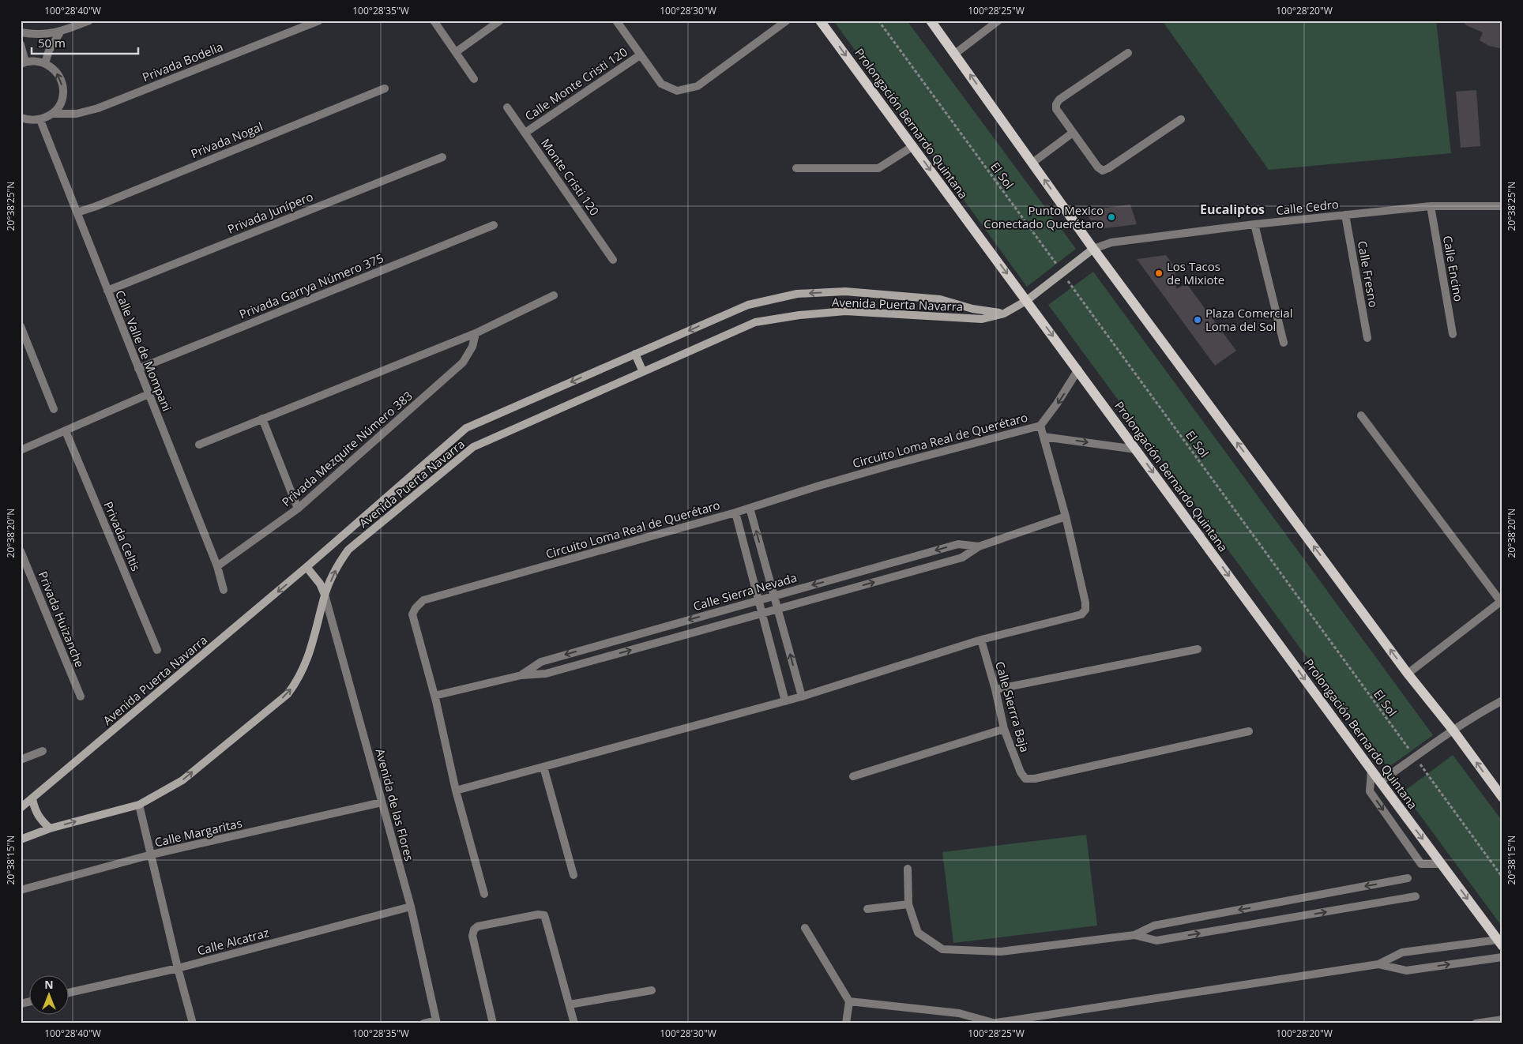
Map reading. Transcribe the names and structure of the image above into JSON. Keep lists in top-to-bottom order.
{
  "streets": {
    "main road": ["Prolongación Bernardo Quintana"],
    "street": [
      "Privada Bodelia",
      "Calle Monte Cristi 120",
      "Privada Nogal",
      "Monte Cristi 120",
      "Calle Cedro",
      "Privada Junípero",
      "Calle Encino",
      "Calle Fresno",
      "Privada Garrya Número 375",
      "Avenida Puerta Navarra",
      "Calle Valle de Mompani",
      "Circuito Loma Real de Querétaro",
      "Privada Mezquite Número 383",
      "Privada Celtis",
      "Calle Sierra Nevada",
      "Privada Huizanche",
      "Calle Sierrra Baja",
      "Avenida de las Flores",
      "Calle Margaritas",
      "Calle Alcatraz"
    ],
    "path": ["El Sol"]
  },
  "crossings": [
    ["Calle Monte Cristi 120", "Monte Cristi 120"],
    ["Prolongación Bernardo Quintana", "Avenida Puerta Navarra"],
    ["Prolongación Bernardo Quintana", "Circuito Loma Real de Querétaro"],
    ["Privada Nogal", "Calle Valle de Mompani"],
    ["El Sol", "Avenida Puerta Navarra"],
    ["Calle Cedro", "Calle Encino"],
    ["Calle Cedro", "Calle Fresno"],
    ["Calle Cedro", "Avenida Puerta Navarra"],
    ["Privada Junípero", "Calle Valle de Mompani"],
    ["Privada Garrya Número 375", "Calle Valle de Mompani"],
    ["Avenida Puerta Navarra", "Avenida de las Flores"],
    ["Calle Valle de Mompani", "Privada Mezquite Número 383"],
    ["Circuito Loma Real de Querétaro", "Calle Sierra Nevada"],
    ["Circuito Loma Real de Querétaro", "Calle Sierrra Baja"],
    ["Avenida de las Flores", "Calle Margaritas"],
    ["Avenida de las Flores", "Calle Alcatraz"]
  ],
  "districts": ["Eucaliptos"],
  "places": ["Punto Mexico Conectado Querétaro", "Los Tacos de Mixiote", "Plaza Comercial Loma del Sol"],
  "scale_bar": "50 m",
  "north": "top",
  "coordinates": [
    "100°28'40\"W",
    "100°28'35\"W",
    "100°28'30\"W",
    "100°28'25\"W",
    "100°28'20\"W",
    "20°38'25\"N",
    "20°38'20\"N",
    "20°38'15\"N"
  ]
}
